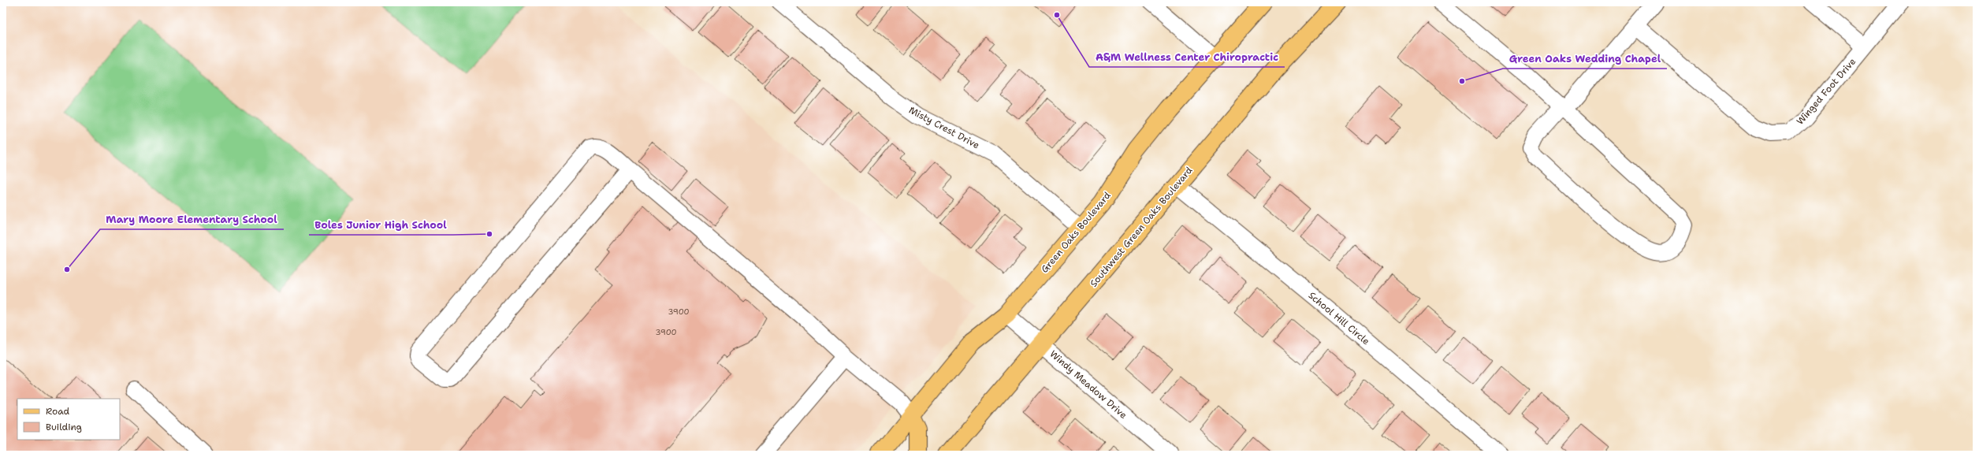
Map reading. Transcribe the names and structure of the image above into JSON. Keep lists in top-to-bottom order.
{
  "streets": {
    "main road": ["Southwest Green Oaks Boulevard", "Green Oaks Boulevard"],
    "street": [
      "Winged Foot Drive",
      "Misty Crest Drive",
      "School Hill Circle",
      "Windy Meadow Drive"
    ]
  },
  "crossings": [
    ["Misty Crest Drive", "Green Oaks Boulevard"],
    ["Southwest Green Oaks Boulevard", "School Hill Circle"],
    ["Southwest Green Oaks Boulevard", "Windy Meadow Drive"],
    ["Green Oaks Boulevard", "Windy Meadow Drive"]
  ],
  "places": [
    "A&M Wellness Center Chiropractic",
    "Green Oaks Wedding Chapel",
    "Boles Junior High School",
    "Mary Moore Elementary School"
  ],
  "house_numbers": ["3900", "3900"],
  "legend": ["Road", "Building"]
}
